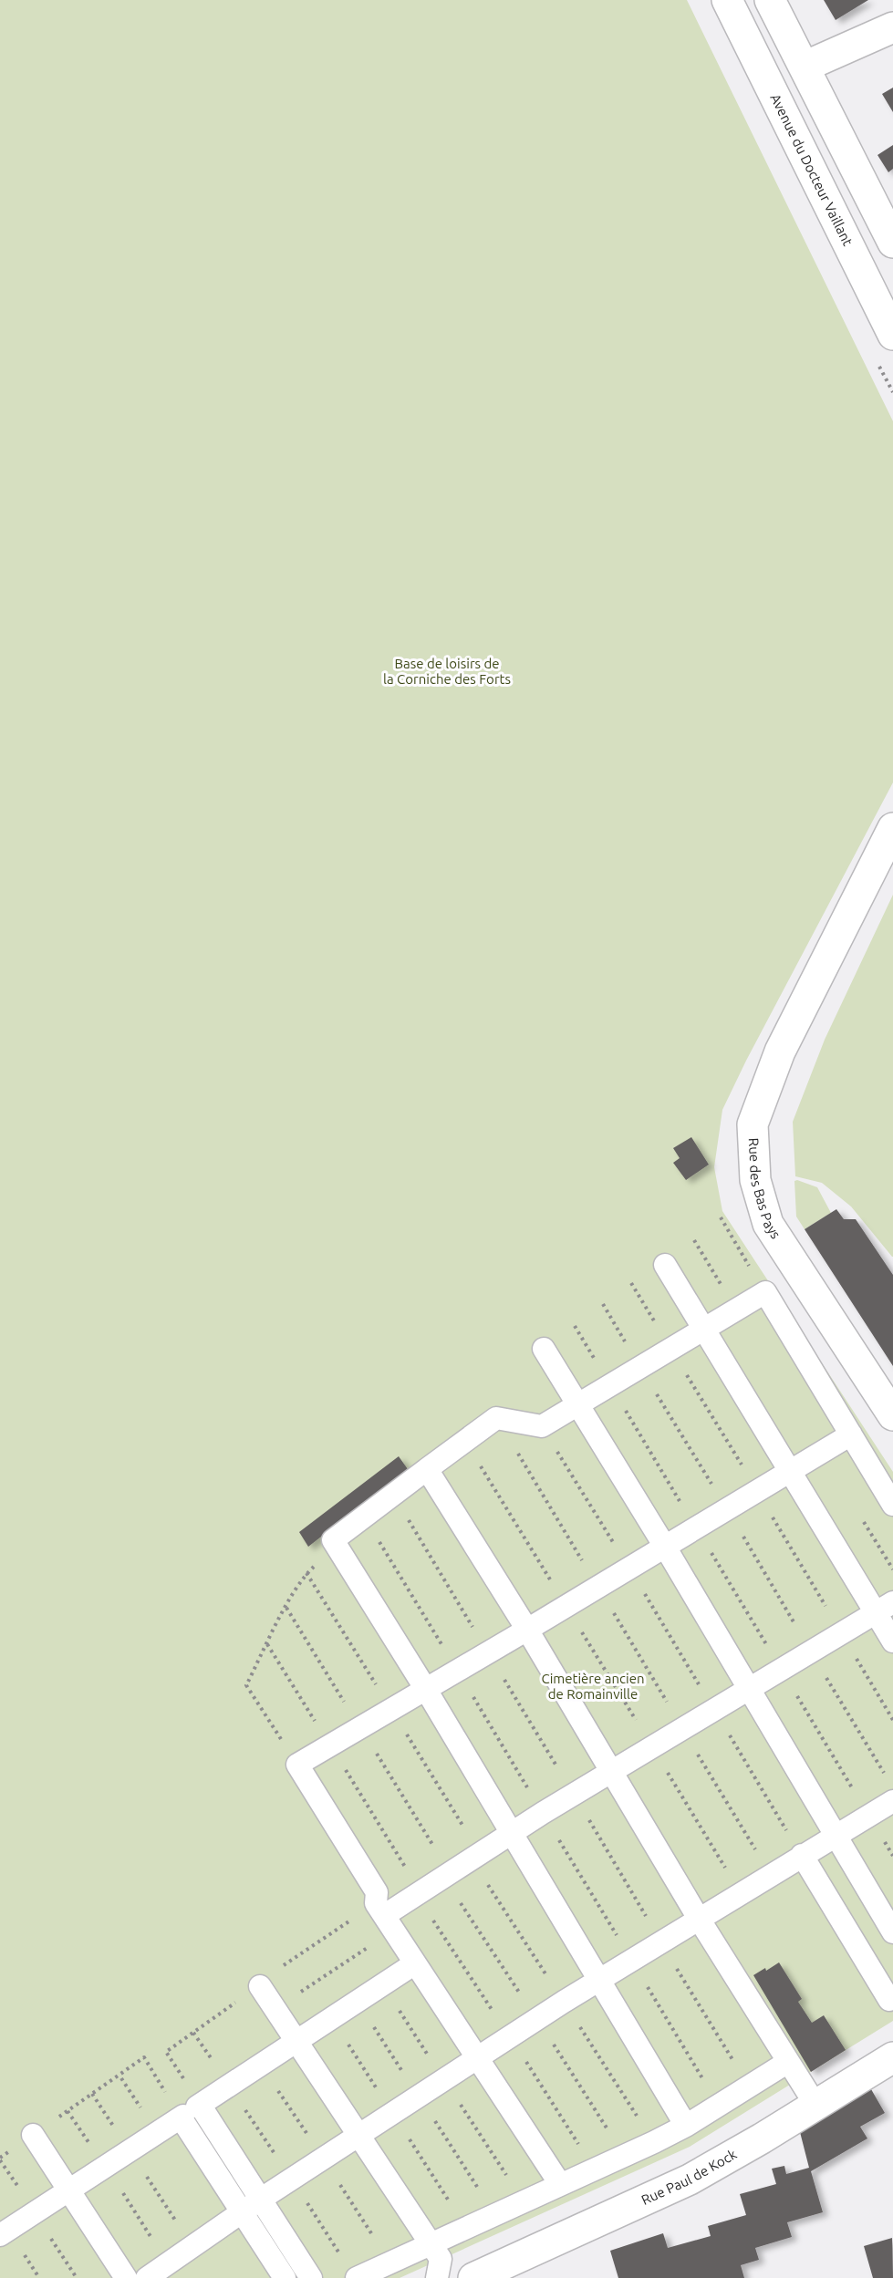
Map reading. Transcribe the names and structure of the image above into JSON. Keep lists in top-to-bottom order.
{
  "streets": {
    "street": ["Avenue du Docteur Vaillant", "Rue des Bas Pays", "Rue Paul de Kock"]
  },
  "parks": ["Base de loisirs de la Corniche des Forts", "Cimetière ancien de Romainville"]
}
